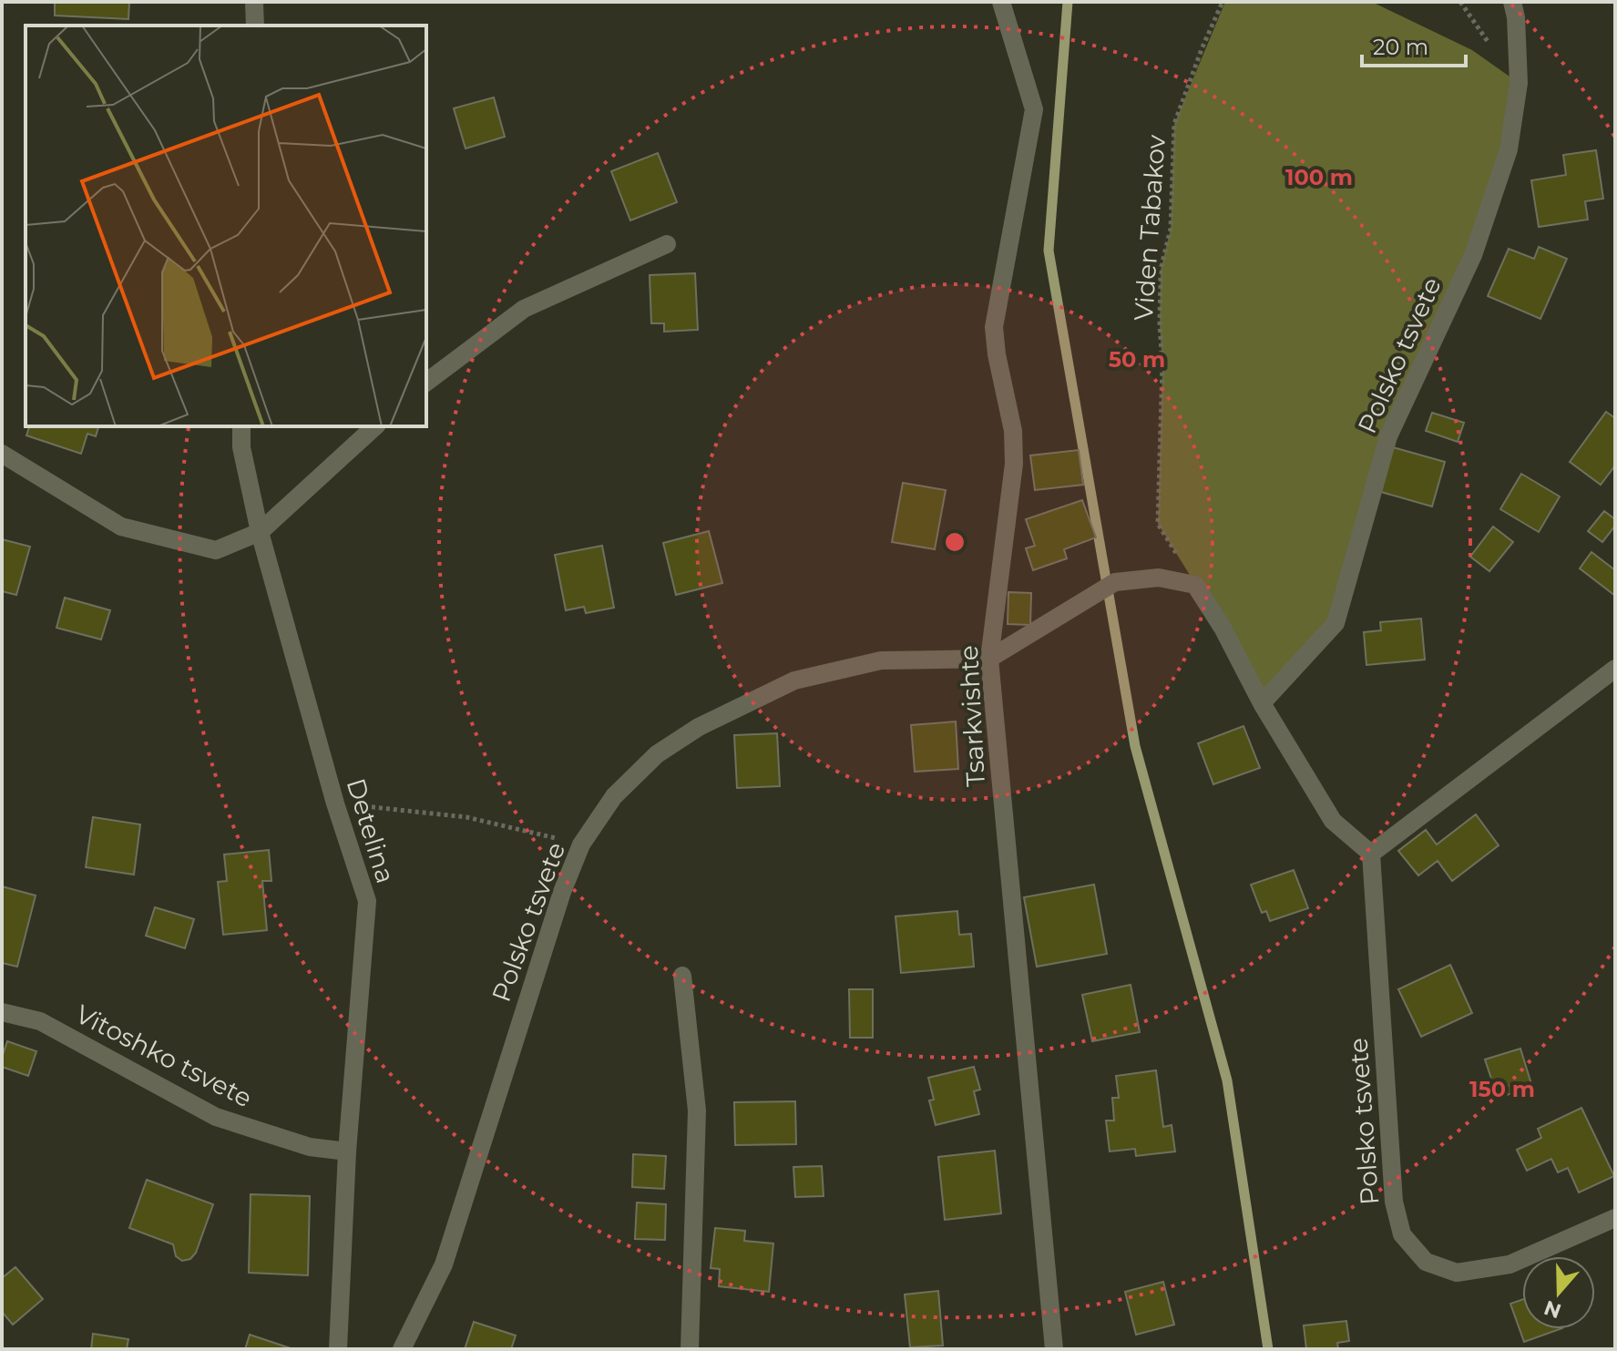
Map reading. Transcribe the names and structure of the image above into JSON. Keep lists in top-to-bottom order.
{
  "streets": {
    "street": [
      "Polsko tsvete",
      "Tsarkvishte",
      "Detelina",
      "Vitoshko tsvete"
    ],
    "path": ["Viden Tabakov"]
  },
  "crossings": [
    ["Polsko tsvete", "Tsarkvishte"],
    ["Detelina", "Vitoshko tsvete"]
  ],
  "scale_bar": "20 m",
  "north": "bottom",
  "rings": ["100 m", "50 m", "150 m"]
}
